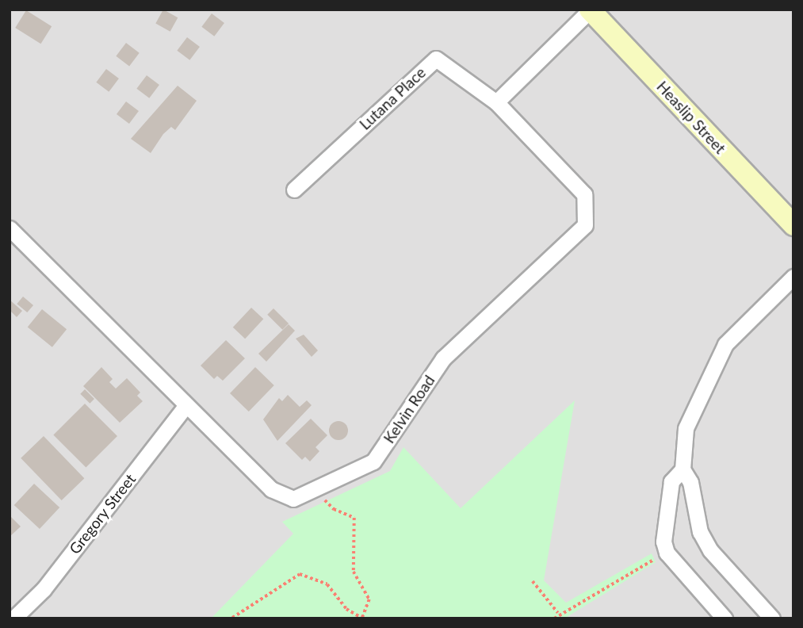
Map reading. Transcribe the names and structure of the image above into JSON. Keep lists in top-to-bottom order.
{
  "streets": {
    "street": [
      "Lutana Place",
      "Heaslip Street",
      "Kelvin Road",
      "Gregory Street"
    ]
  },
  "crossings": [
    ["Lutana Place", "Kelvin Road"],
    ["Kelvin Road", "Gregory Street"]
  ]
}
